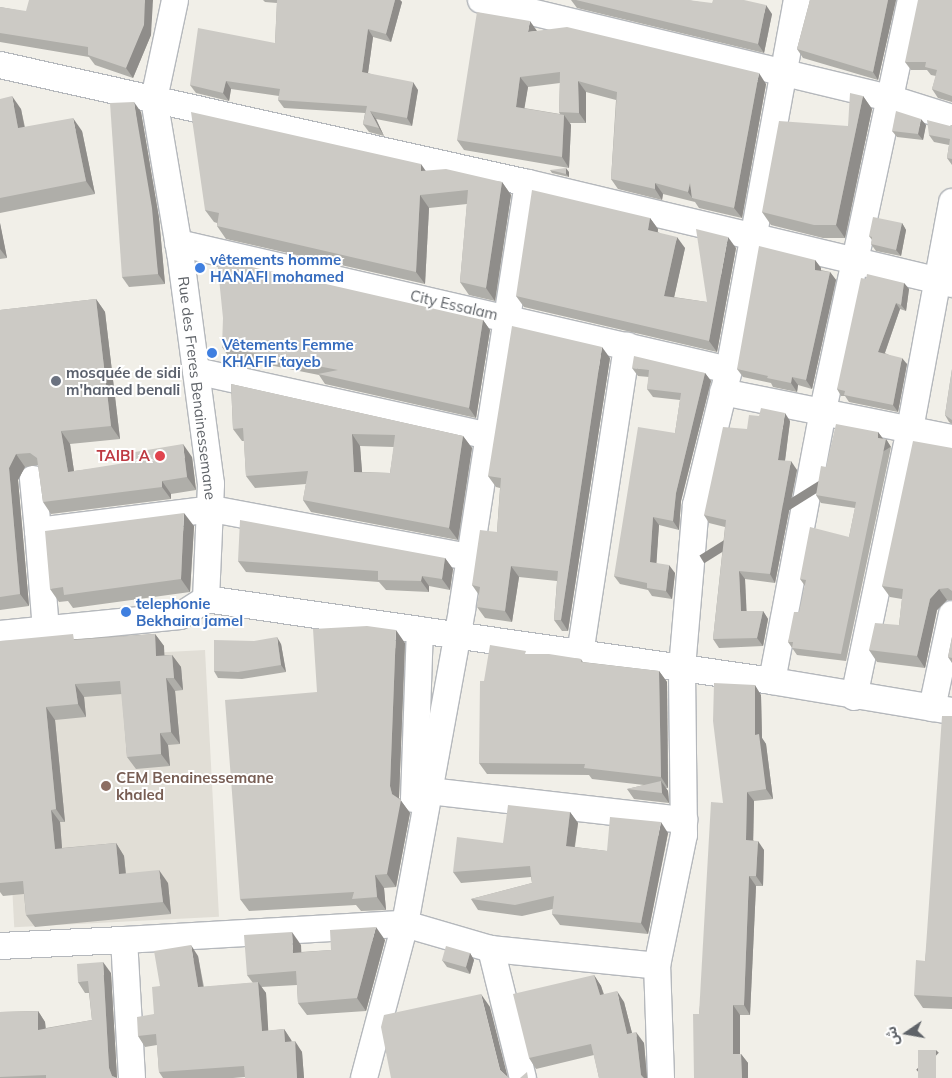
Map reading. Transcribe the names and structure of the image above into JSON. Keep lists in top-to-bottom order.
{
  "streets": {
    "street": ["City Essalam", "Rue des Freres Benainessemane"]
  },
  "crossings": [
    ["City Essalam", "Rue des Freres Benainessemane"]
  ],
  "places": [
    "vêtements homme HANAFI mohamed",
    "Vêtements Femme KHAFIF tayeb",
    "mosquée de sidi m'hamed benali",
    "TAIBI A",
    "telephonie Bekhaira jamel",
    "CEM Benainessemane khaled"
  ],
  "north": "left"
}
